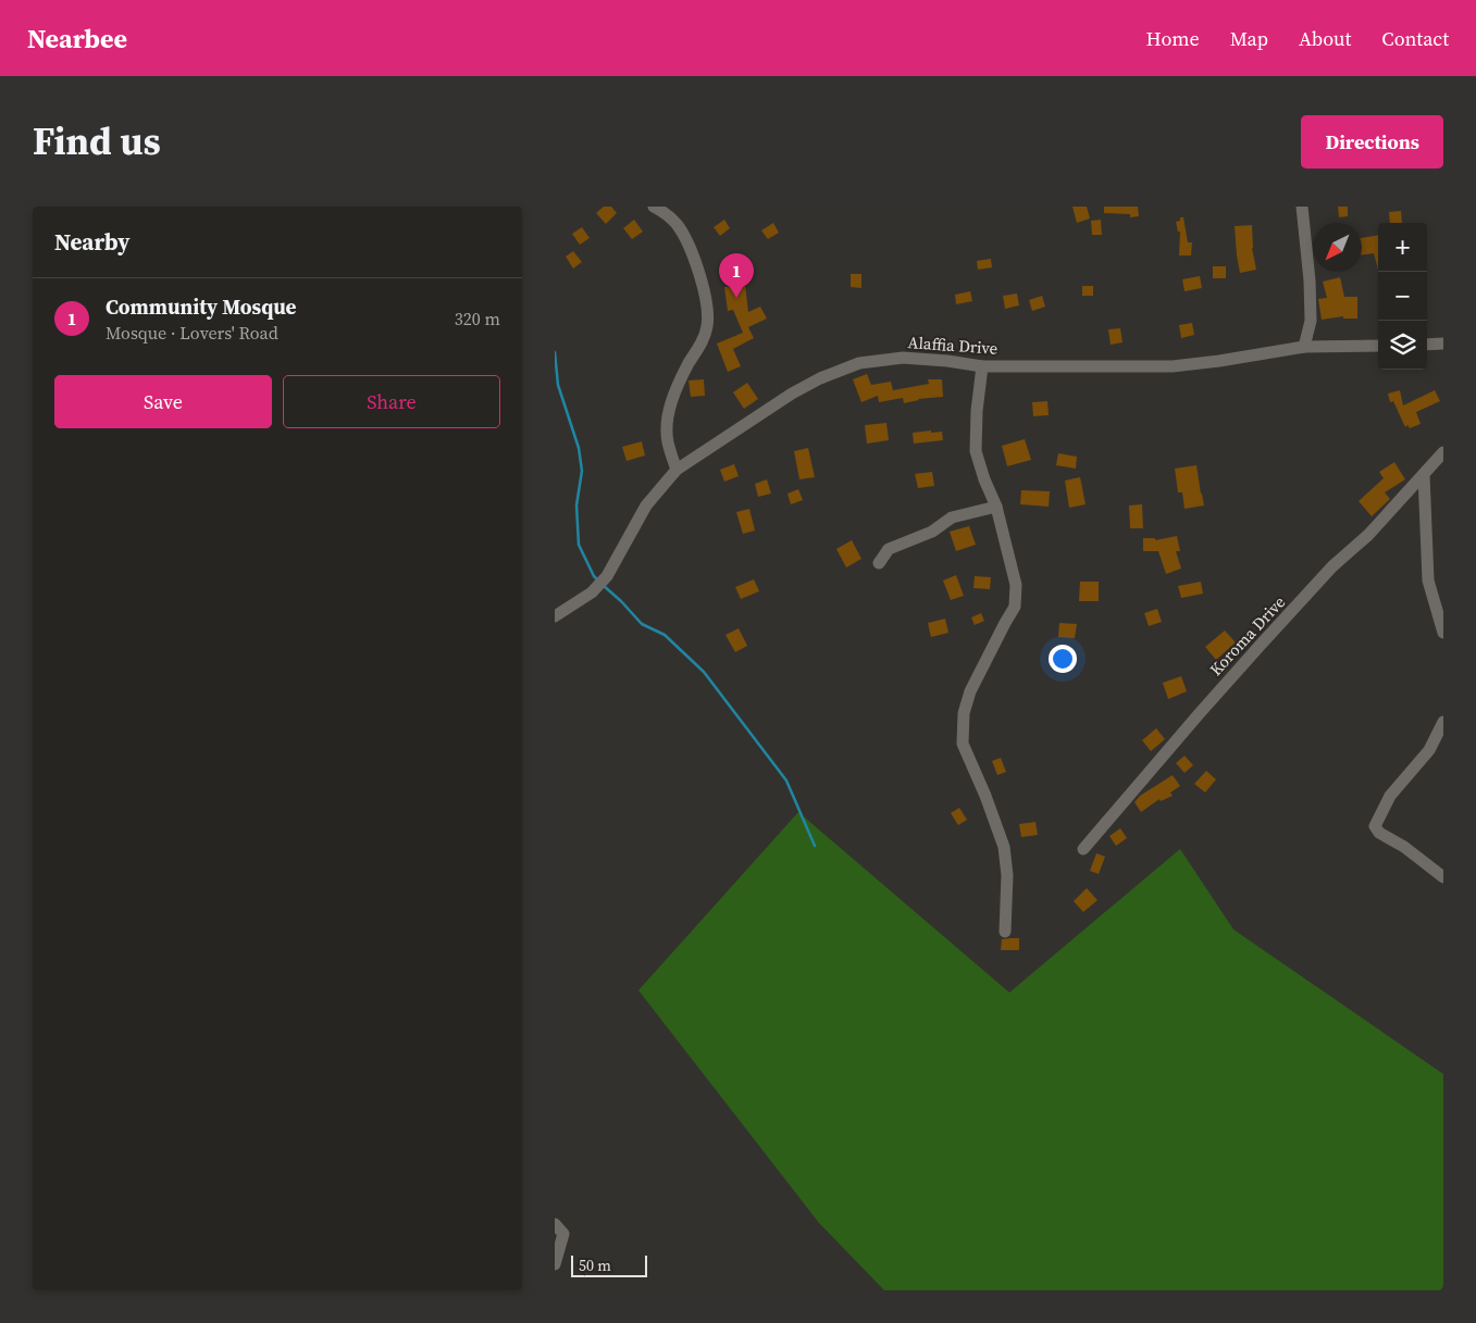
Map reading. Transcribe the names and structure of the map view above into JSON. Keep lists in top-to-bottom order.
{
  "streets": {
    "street": ["Alaffia Drive", "Koroma Drive"]
  },
  "scale_bar": "50 m",
  "north": "bottom left",
  "page": {
    "header": "Nearbee",
    "nav": [
      "Home",
      "Map",
      "About",
      "Contact"
    ],
    "title": "Find us",
    "buttons": [
      "Directions",
      ["Save", "Share"]
    ],
    "heading": "Nearby",
    "map_buttons": ["+", "−"],
    "pins": "1",
    "list": [
      {
        "mark": "1",
        "name": "Community Mosque",
        "note": "Mosque · Lovers' Road",
        "value": "320 m"
      }
    ],
    "scale": "50 m"
  }
}
